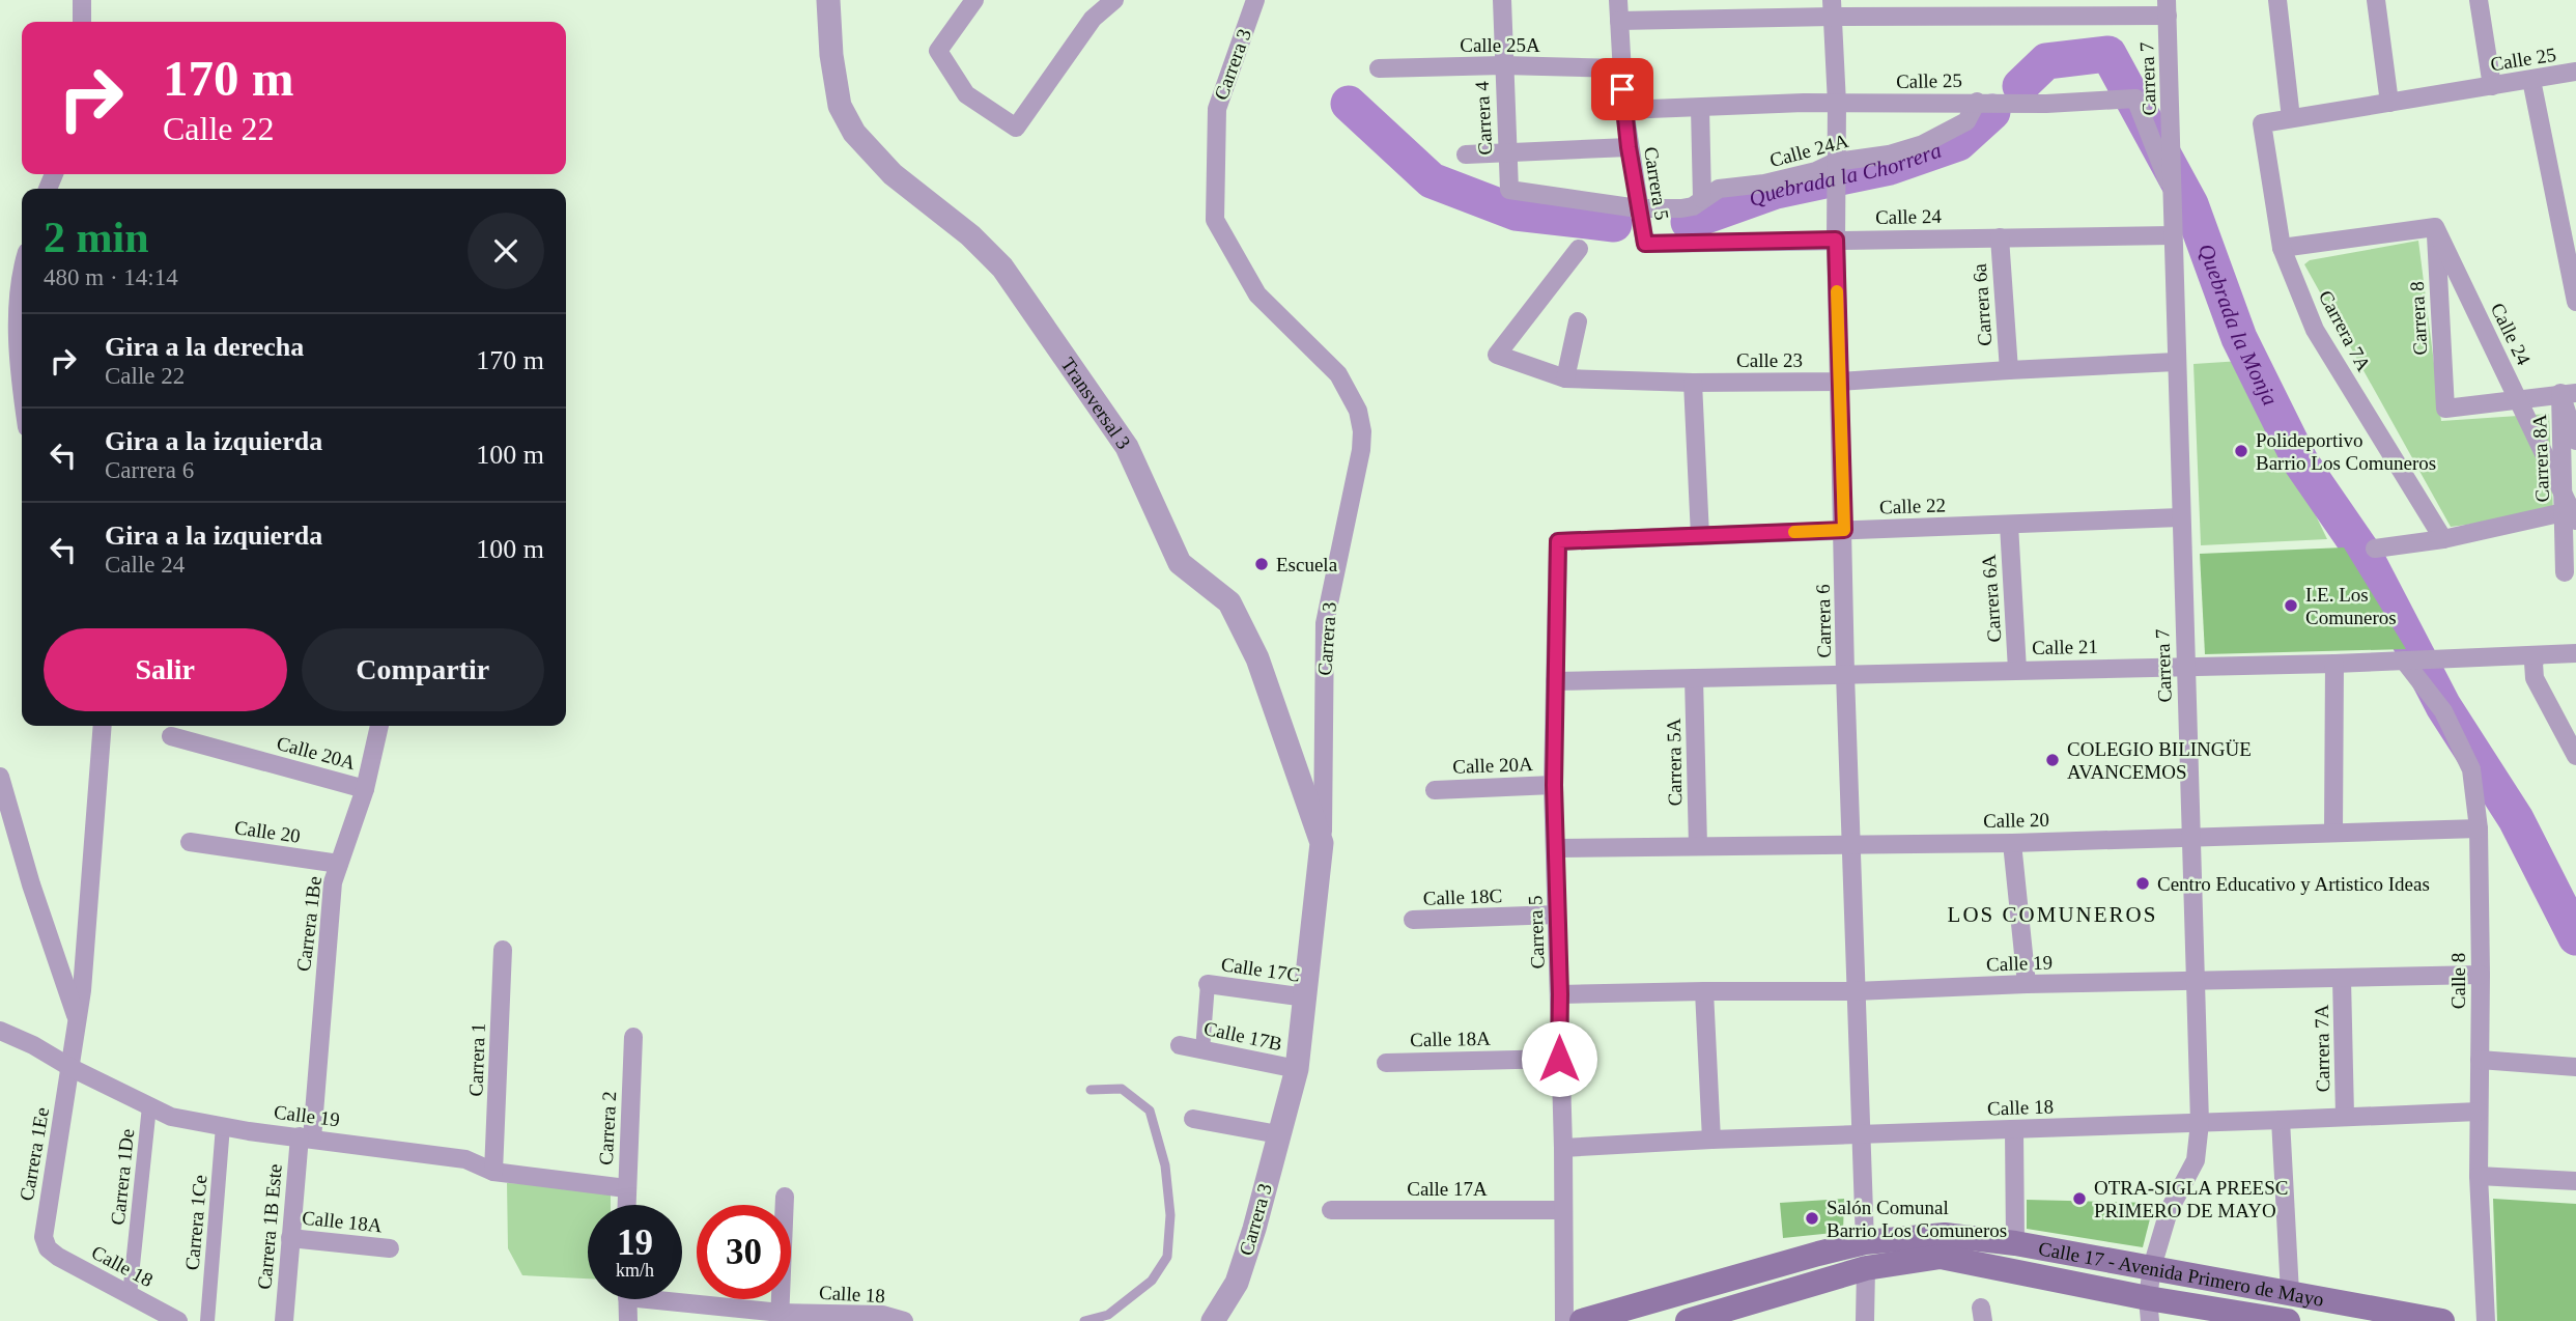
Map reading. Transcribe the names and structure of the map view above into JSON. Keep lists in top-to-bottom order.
{
  "streets": {
    "main road": ["Calle 17 - Avenida Primero de Mayo"],
    "street": [
      "Calle 25A",
      "Calle 25",
      "Carrera 3",
      "Carrera 7",
      "Carrera 4",
      "Calle 24A",
      "Carrera 5",
      "Calle 24",
      "Carrera 6a",
      "Carrera 8",
      "Carrera 7A",
      "Calle 23",
      "Transversal 3",
      "Carrera 8A",
      "Calle 22",
      "Carrera 6A",
      "Carrera 6",
      "Calle 21",
      "Calle 20A",
      "Carrera 5A",
      "Calle 20",
      "Calle 18C",
      "Carrera 1Be",
      "Calle 19",
      "Calle 17C",
      "Calle 8",
      "Calle 17B",
      "Calle 18A",
      "Carrera 1",
      "Calle 18",
      "Carrera 2",
      "Carrera 1Ee",
      "Carrera 1De",
      "Calle 17A",
      "Carrera 1Ce",
      "Carrera 1B Este"
    ]
  },
  "crossings": [
    ["Calle 25A", "Carrera 4"],
    ["Calle 25A", "Carrera 5"],
    ["Calle 25", "Carrera 7"],
    ["Calle 25", "Calle 24A"],
    ["Calle 25", "Carrera 5"],
    ["Calle 25", "Carrera 7A"],
    ["Calle 25", "Carrera 6"],
    ["Carrera 3", "Transversal 3"],
    ["Carrera 3", "Calle 17C"],
    ["Carrera 3", "Calle 17B"],
    ["Carrera 7", "Calle 24"],
    ["Carrera 7", "Calle 23"],
    ["Carrera 7", "Calle 22"],
    ["Carrera 7", "Calle 21"],
    ["Carrera 7", "Calle 20"],
    ["Carrera 7", "Calle 19"],
    ["Carrera 7", "Calle 18"],
    ["Carrera 7", "Calle 17 - Avenida Primero de Mayo"],
    ["Carrera 4", "Calle 24A"],
    ["Carrera 4", "Carrera 5"],
    ["Calle 24A", "Carrera 5"],
    ["Calle 24A", "Carrera 6"],
    ["Carrera 5", "Calle 24"],
    ["Carrera 5", "Calle 22"],
    ["Carrera 5", "Calle 21"],
    ["Carrera 5", "Calle 20A"],
    ["Carrera 5", "Calle 20"],
    ["Carrera 5", "Calle 18C"],
    ["Carrera 5", "Calle 19"],
    ["Carrera 5", "Calle 18A"],
    ["Carrera 5", "Calle 18"],
    ["Carrera 5", "Calle 17A"],
    ["Calle 24", "Carrera 6a"],
    ["Calle 24", "Carrera 8"],
    ["Calle 24", "Carrera 8A"],
    ["Calle 24", "Carrera 6"],
    ["Carrera 6a", "Calle 23"],
    ["Carrera 8", "Carrera 8A"],
    ["Carrera 7A", "Calle 19"],
    ["Carrera 7A", "Calle 18"],
    ["Calle 23", "Carrera 6"],
    ["Calle 22", "Carrera 6A"],
    ["Calle 22", "Carrera 6"],
    ["Carrera 6A", "Calle 21"],
    ["Carrera 6", "Calle 21"],
    ["Carrera 6", "Calle 20"],
    ["Carrera 6", "Calle 19"],
    ["Carrera 6", "Calle 18"],
    ["Carrera 6", "Calle 17 - Avenida Primero de Mayo"],
    ["Calle 21", "Carrera 5A"],
    ["Calle 21", "Calle 8"],
    ["Calle 20A", "Carrera 1Be"],
    ["Carrera 5A", "Calle 20"],
    ["Calle 20", "Carrera 1Be"],
    ["Calle 20", "Calle 8"],
    ["Carrera 1Be", "Calle 19"],
    ["Carrera 1Be", "Carrera 1B Este"],
    ["Calle 19", "Calle 8"],
    ["Calle 19", "Carrera 1"],
    ["Calle 19", "Carrera 2"],
    ["Calle 19", "Carrera 1Ee"],
    ["Calle 19", "Carrera 1De"],
    ["Calle 19", "Carrera 1Ce"],
    ["Calle 19", "Carrera 1B Este"],
    ["Calle 8", "Calle 18"],
    ["Calle 18A", "Carrera 1B Este"],
    ["Calle 18", "Carrera 1Ee"],
    ["Calle 18", "Carrera 1De"]
  ],
  "districts": ["LOS COMUNEROS"],
  "water": ["Quebrada la Chorrera", "Quebrada la Monja"],
  "places": [
    "Polideportivo Barrio Los Comuneros",
    "Escuela",
    "I.E. Los Comuneros",
    "COLEGIO BILINGÜE AVANCEMOS",
    "Centro Educativo y Artistico Ideas",
    "OTRA-SIGLA PREESC PRIMERO DE MAYO",
    "Salón Comunal Barrio Los Comuneros"
  ],
  "page": {
    "turn": ["170 m", "Calle 22"],
    "heading": ["2 min", "480 m · 14:14"],
    "list": [
      {
        "name": "Gira a la derecha",
        "note": "Calle 22",
        "value": "170 m"
      },
      {
        "name": "Gira a la izquierda",
        "note": "Carrera 6",
        "value": "100 m"
      },
      {
        "name": "Gira a la izquierda",
        "note": "Calle 24",
        "value": "100 m"
      }
    ],
    "buttons": ["Salir", "Compartir"],
    "speed": "19 km/h",
    "limit": "30"
  }
}
